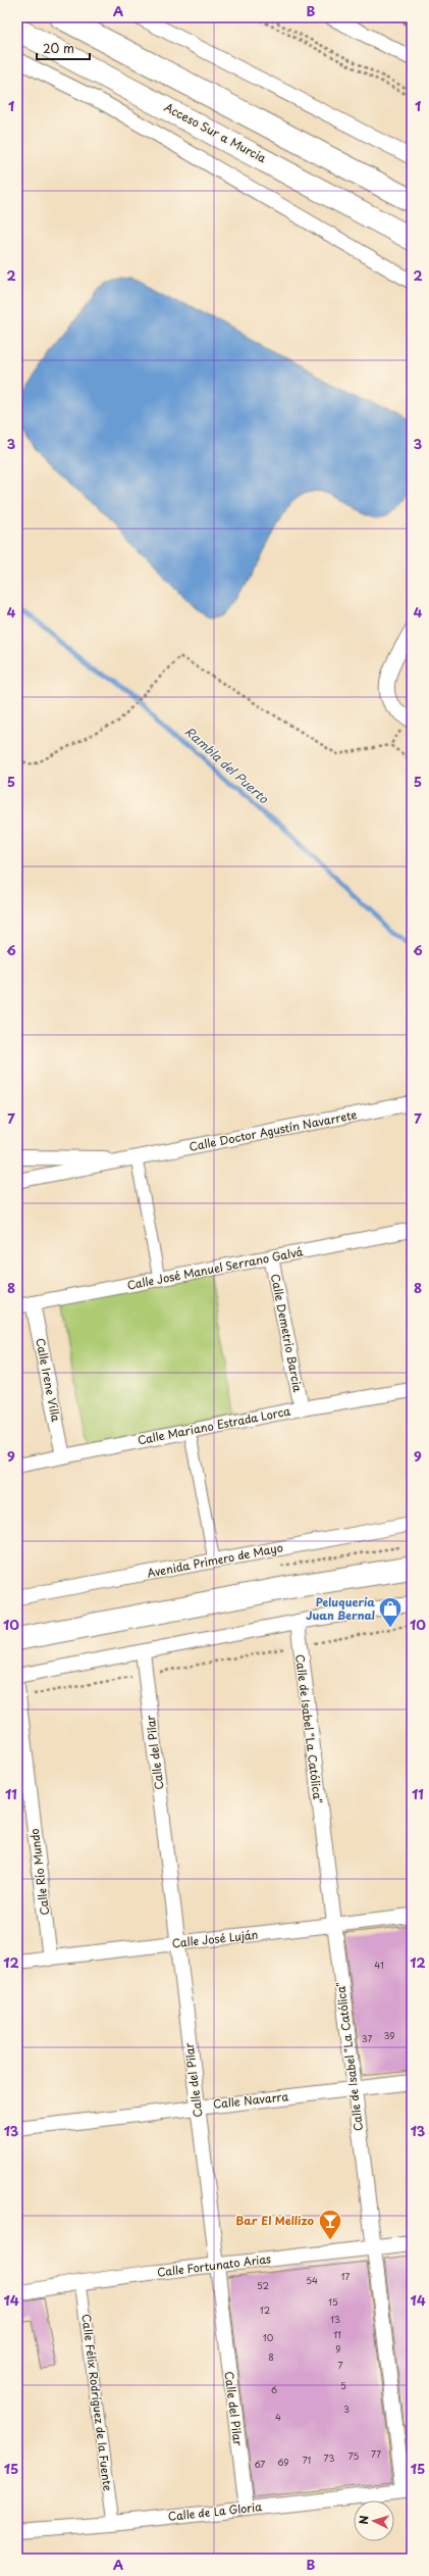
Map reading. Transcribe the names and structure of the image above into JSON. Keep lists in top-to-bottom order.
{
  "streets": {
    "main road": ["Acceso Sur a Murcia"],
    "street": [
      "Calle Doctor Agustín Navarrete",
      "Calle José Manuel Serrano Galvá",
      "Calle Demetrio Barcia",
      "Calle Irene Villa",
      "Calle Mariano Estrada Lorca",
      "Avenida Primero de Mayo",
      "Calle de Isabel \"La Católica\"",
      "Calle del Pilar",
      "Calle Río Mundo",
      "Calle José Luján",
      "Calle Navarra",
      "Calle Fortunato Arias",
      "Calle Félix Rodríguez de la Fuente",
      "Calle de La Gloria"
    ]
  },
  "crossings": [
    ["Calle José Manuel Serrano Galvá", "Calle Demetrio Barcia"],
    ["Calle José Manuel Serrano Galvá", "Calle Irene Villa"],
    ["Calle Demetrio Barcia", "Calle Mariano Estrada Lorca"],
    ["Calle Irene Villa", "Calle Mariano Estrada Lorca"],
    ["Calle de Isabel \"La Católica\"", "Calle José Luján"],
    ["Calle de Isabel \"La Católica\"", "Calle Navarra"],
    ["Calle de Isabel \"La Católica\"", "Calle Fortunato Arias"],
    ["Calle de Isabel \"La Católica\"", "Calle de La Gloria"],
    ["Calle del Pilar", "Calle José Luján"],
    ["Calle del Pilar", "Calle Navarra"],
    ["Calle del Pilar", "Calle Fortunato Arias"],
    ["Calle del Pilar", "Calle de La Gloria"],
    ["Calle Río Mundo", "Calle José Luján"],
    ["Calle Fortunato Arias", "Calle Félix Rodríguez de la Fuente"],
    ["Calle Félix Rodríguez de la Fuente", "Calle de La Gloria"]
  ],
  "water": ["Rambla del Puerto"],
  "places": {
    "shop": ["Peluquería Juan Bernal"],
    "bar": ["Bar El Mellizo"]
  },
  "house_numbers": [
    "41",
    "39",
    "37",
    "17",
    "54",
    "52",
    "15",
    "12",
    "13",
    "11",
    "10",
    "9",
    "8",
    "7",
    "5",
    "6",
    "3",
    "4",
    "77",
    "75",
    "73",
    "71",
    "69",
    "67"
  ],
  "scale_bar": "20 m",
  "north": "left",
  "grid": {
    "columns": ["A", "B"],
    "rows": [
      "1",
      "2",
      "3",
      "4",
      "5",
      "6",
      "7",
      "8",
      "9",
      "10",
      "11",
      "12",
      "13",
      "14",
      "15"
    ]
  }
}
